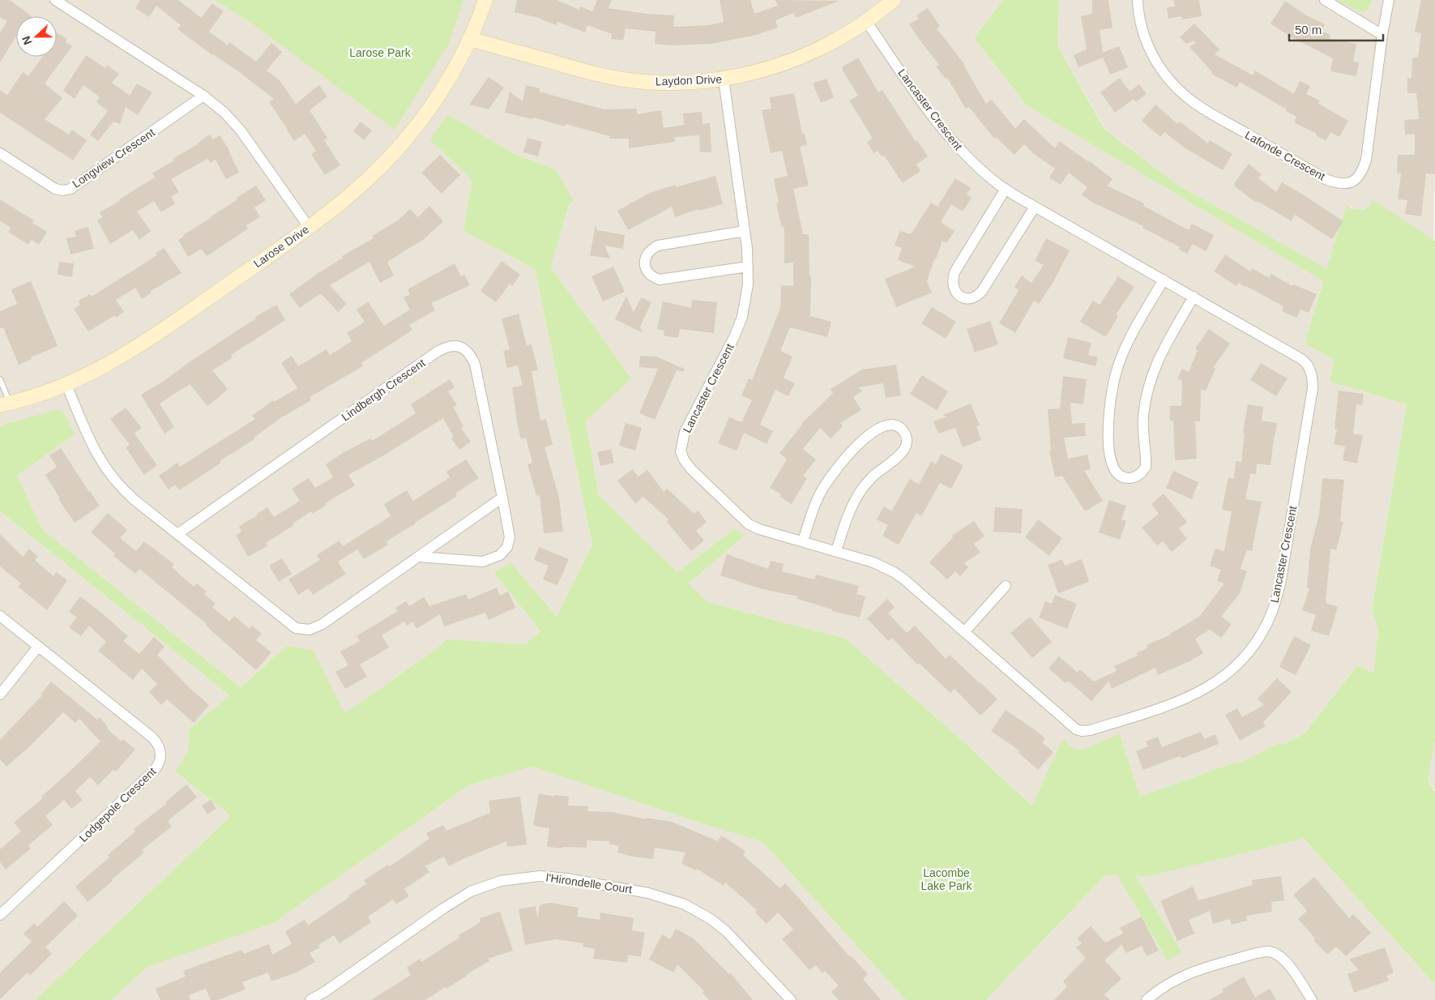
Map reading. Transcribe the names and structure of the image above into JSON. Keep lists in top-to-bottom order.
{
  "streets": {
    "street": [
      "Laydon Drive",
      "Lancaster Crescent",
      "Lafonde Crescent",
      "Longview Crescent",
      "Larose Drive",
      "Lindbergh Crescent",
      "Lodgepole Crescent",
      "l'Hirondelle Court"
    ]
  },
  "crossings": [
    ["Laydon Drive", "Lancaster Crescent"],
    ["Laydon Drive", "Larose Drive"]
  ],
  "parks": ["Larose Park", "Lacombe Lake Park"],
  "scale_bar": "50 m",
  "north": "left"
}
